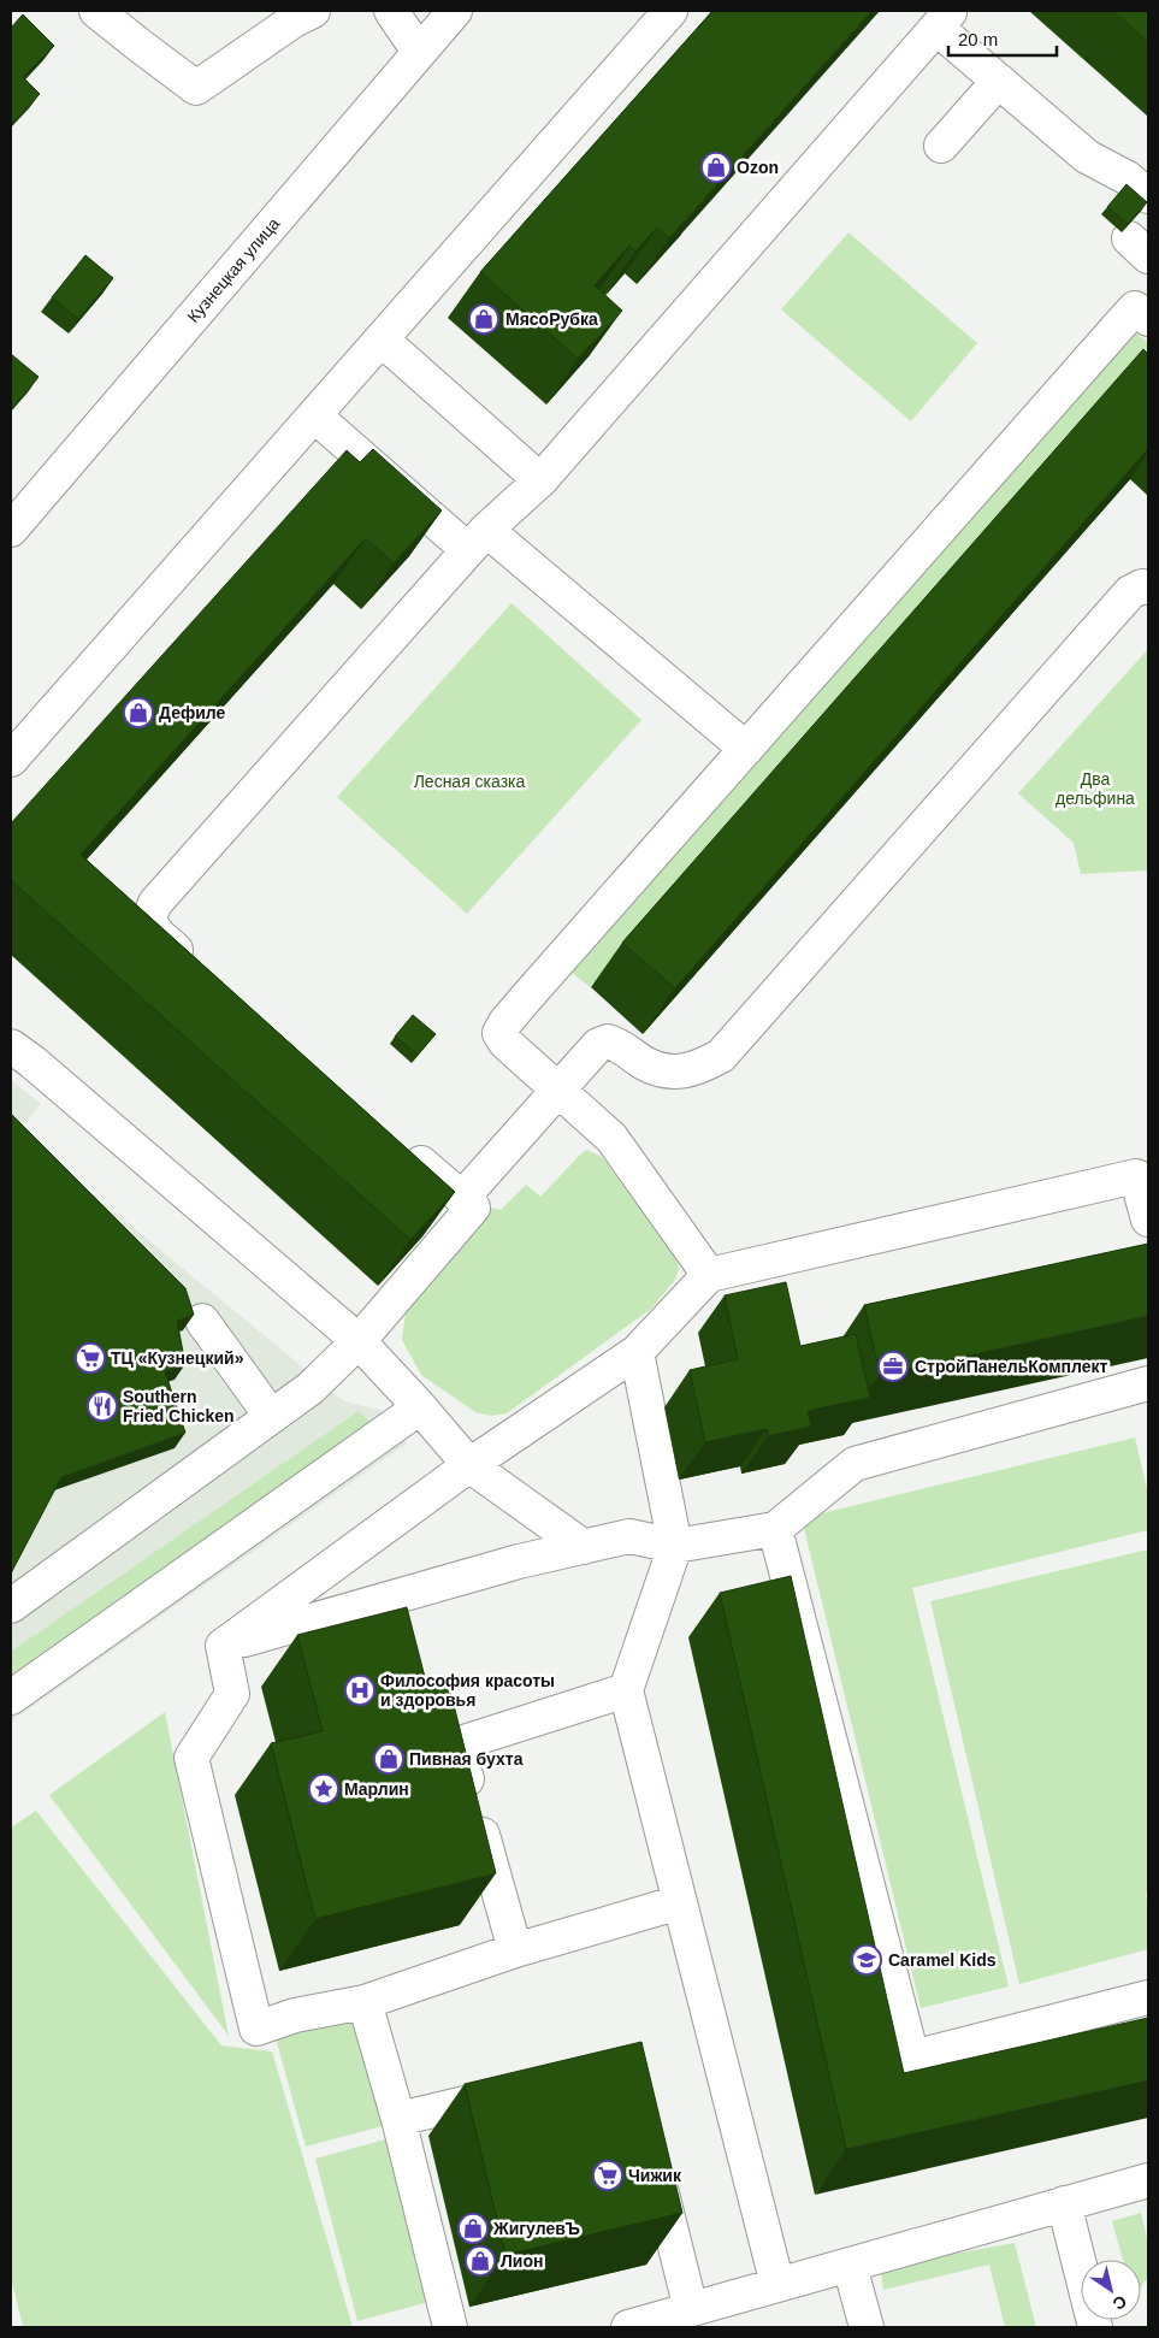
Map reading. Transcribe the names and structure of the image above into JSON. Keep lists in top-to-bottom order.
{
  "streets": {
    "street": ["Кузнецкая улица"]
  },
  "parks": ["Два дельфина", "Лесная сказка"],
  "places": {
    "shop": [
      "Ozon",
      "МясоРубка",
      "Дефиле",
      "Пивная бухта",
      "ЖигулевЪ",
      "Лион"
    ],
    "supermarket": ["ТЦ «Кузнецкий»", "Чижик"],
    "office": ["СтройПанельКомплект"],
    "restaurant": ["Southern Fried Chicken"],
    "hospital": ["Философия красоты и здоровья"],
    "place": ["Марлин"],
    "school or university": ["Caramel Kids"]
  },
  "scale_bar": "20 m",
  "north": "bottom right"
}
